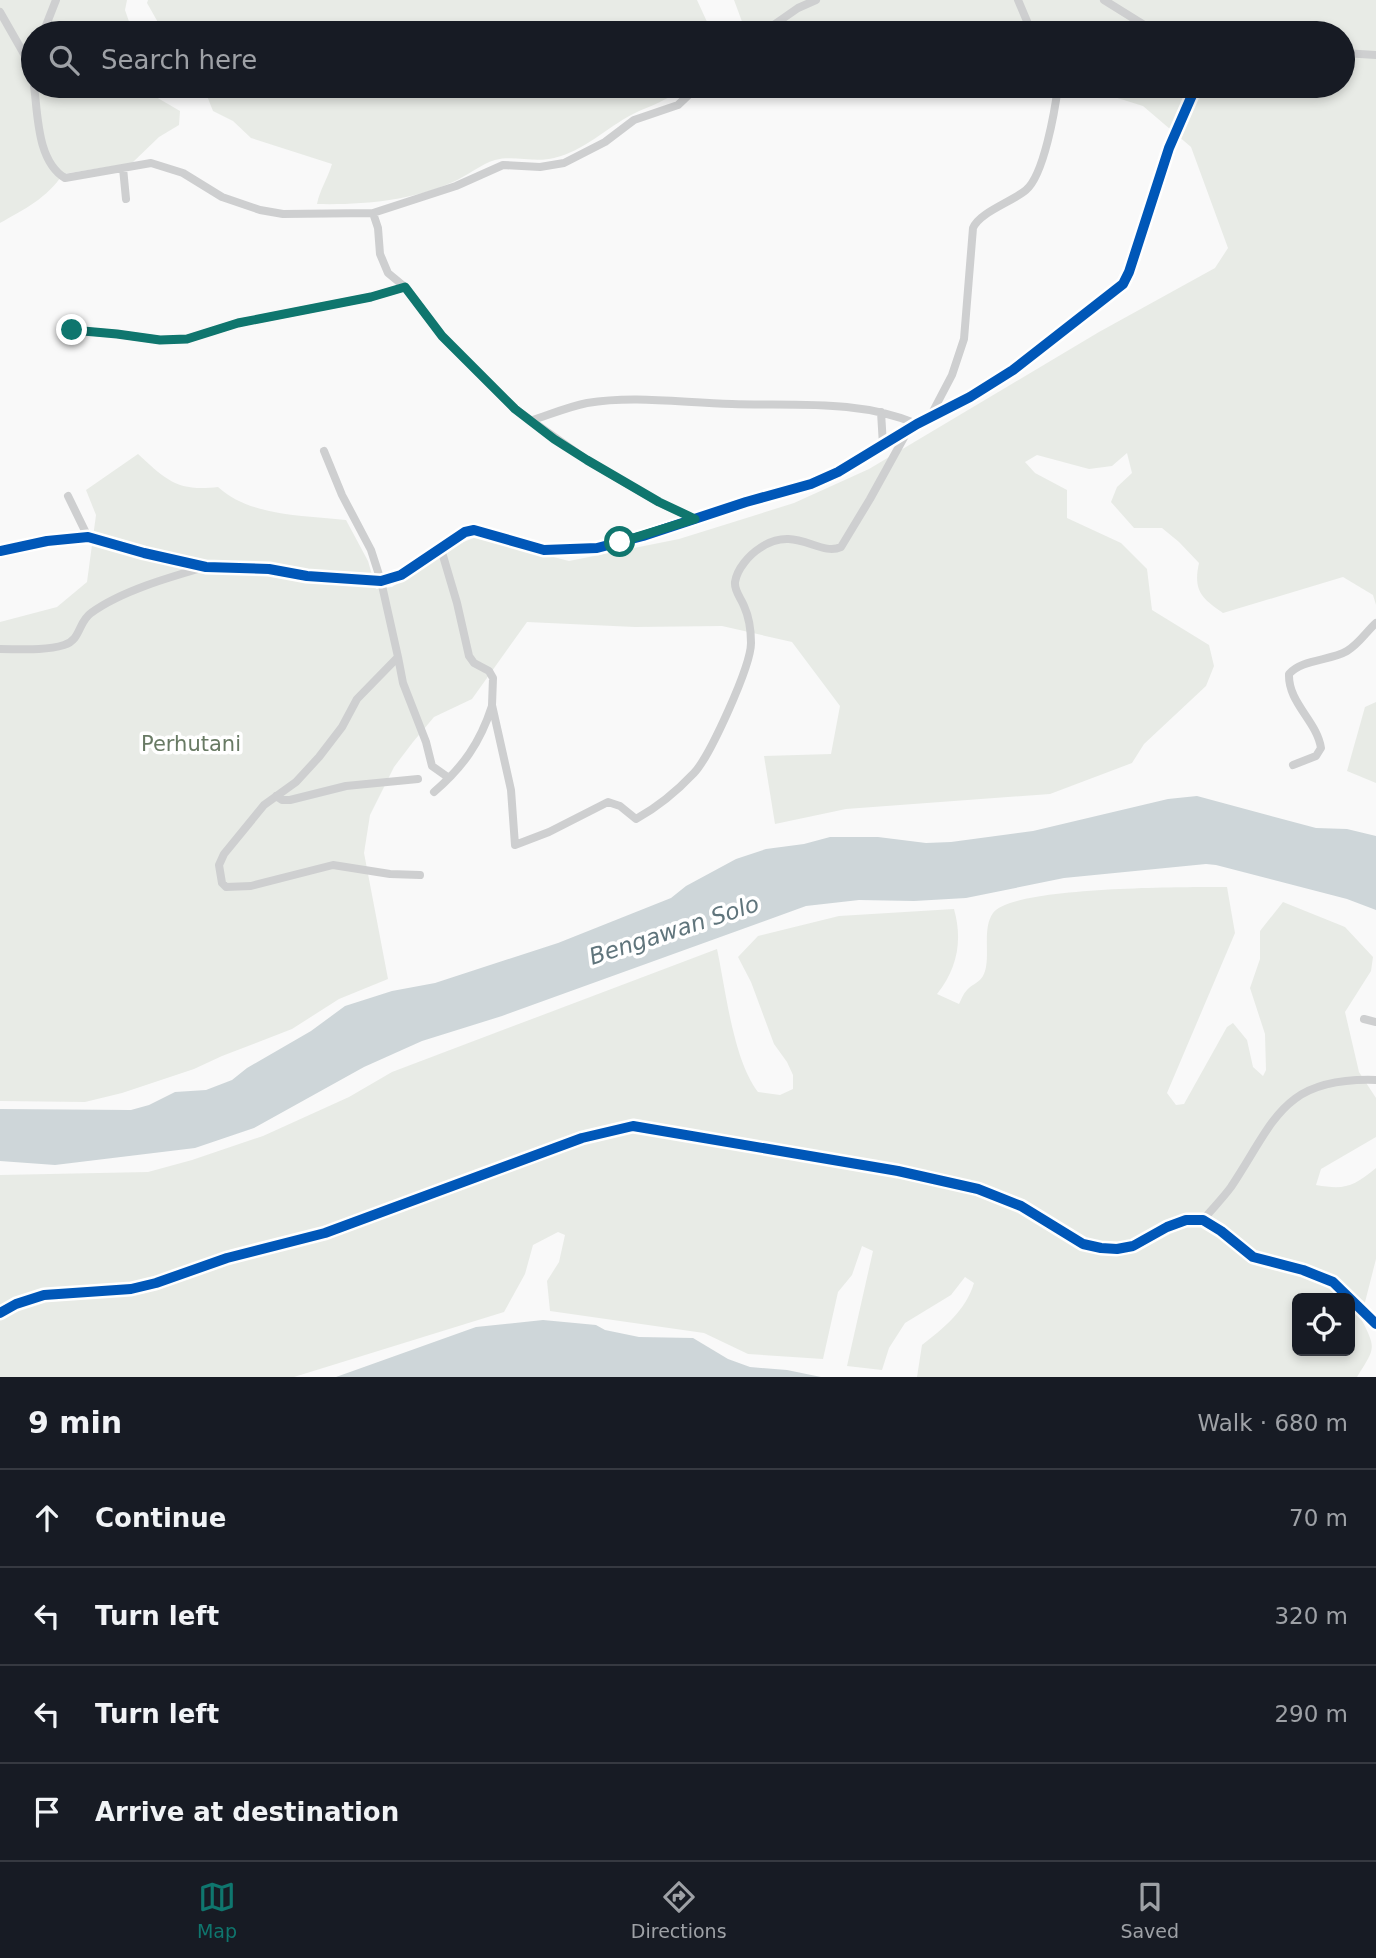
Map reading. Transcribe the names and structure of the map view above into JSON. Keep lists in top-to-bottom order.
{
  "water": ["Bengawan Solo"],
  "parks": ["Perhutani"],
  "page": {
    "search": "Search here",
    "heading": ["9 min", "Walk · 680 m"],
    "list": [
      ["Continue", "70 m"],
      ["Turn left", "320 m"],
      ["Turn left", "290 m"],
      "Arrive at destination"
    ],
    "nav": ["Map", "Directions", "Saved"]
  }
}
